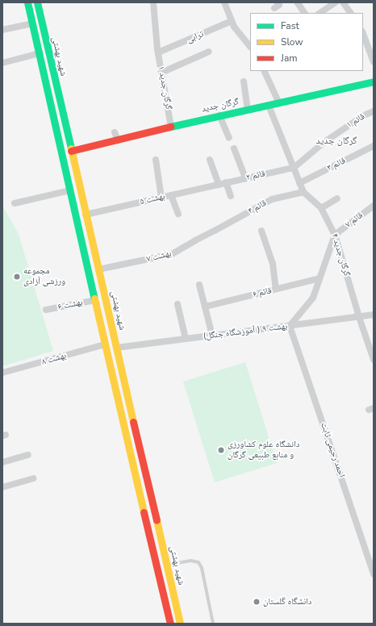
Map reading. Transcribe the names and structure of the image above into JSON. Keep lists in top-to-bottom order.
{
  "streets": {
    "main road": ["شهید بهشتی", "گرگان جدید"],
    "street": [
      "ترابی",
      "گرگان جدید ۱",
      "۱ قائم",
      "۳ قائم",
      "۲ قائم",
      "بهشت ۵",
      "قائم ۴",
      "۷ قائم",
      "گرگان جدید ۴",
      "بهشت ۷",
      "قائم ۶",
      "۶ بهشت",
      "بهشت ۹ ( آموزشگاه جنگل)",
      "۸ بهشت",
      "احمد رحیمی ثابت"
    ]
  },
  "crossings": [
    ["ترابی", "گرگان جدید ۱"],
    ["شهید بهشتی", "گرگان جدید"],
    ["شهید بهشتی", "بهشت ۵"],
    ["شهید بهشتی", "بهشت ۷"],
    ["شهید بهشتی", "۶ بهشت"],
    ["شهید بهشتی", "بهشت ۹ ( آموزشگاه جنگل)"],
    ["شهید بهشتی", "۸ بهشت"],
    ["گرگان جدید ۱", "گرگان جدید"],
    ["گرگان جدید", "گرگان جدید ۴"],
    ["۱ قائم", "۲ قائم"],
    ["۱ قائم", "گرگان جدید ۴"],
    ["۳ قائم", "گرگان جدید ۴"],
    ["۲ قائم", "بهشت ۵"],
    ["۲ قائم", "گرگان جدید ۴"],
    ["قائم ۴", "گرگان جدید ۴"],
    ["قائم ۴", "بهشت ۷"],
    ["۷ قائم", "گرگان جدید ۴"],
    ["گرگان جدید ۴", "بهشت ۹ ( آموزشگاه جنگل)"],
    ["بهشت ۹ ( آموزشگاه جنگل)", "احمد رحیمی ثابت"]
  ],
  "districts": ["گرگان جدید"],
  "places": ["مجموعه ورزشی آزادی", "دانشگاه علوم کشاورزی و منابع طبیعی گرگان", "دانشگاه گلستان"],
  "legend": ["Fast", "Slow", "Jam"]
}
